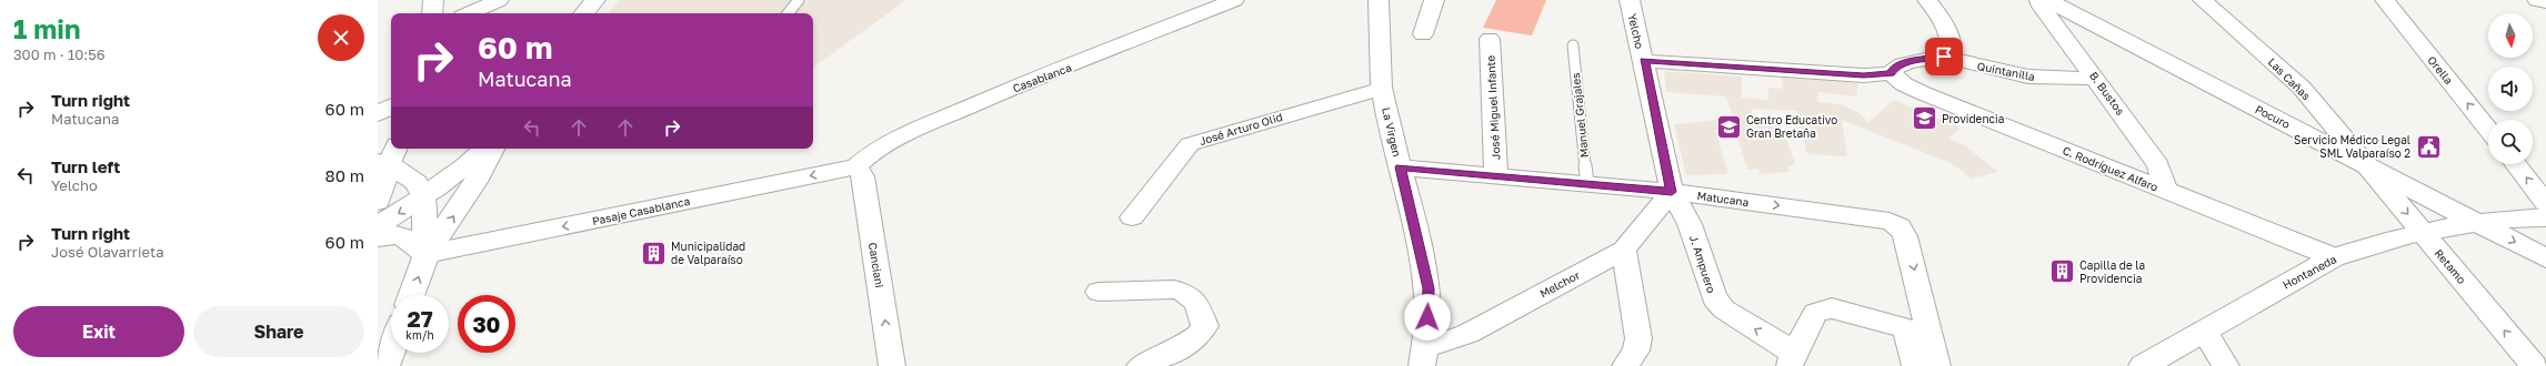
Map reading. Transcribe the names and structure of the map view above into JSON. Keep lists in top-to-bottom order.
{
  "streets": {
    "main road": ["Pocuro", "Hontaneda"],
    "street": [
      "Yelcho",
      "Orella",
      "Quintanilla",
      "Casablanca",
      "Las Cañas",
      "B. Bustos",
      "José Miguel Infante",
      "José Arturo Olid",
      "La Virgen",
      "C. Rodríguez Alfaro",
      "Matucana",
      "Pasaje Casablanca",
      "J. Ampuero",
      "Canciani",
      "Retamo",
      "Melchor"
    ],
    "lane": ["Manuel Grajales"]
  },
  "crossings": [
    ["Yelcho", "Matucana"],
    ["Yelcho", "J. Ampuero"],
    ["Yelcho", "Melchor"],
    ["Quintanilla", "B. Bustos"],
    ["Casablanca", "Pasaje Casablanca"],
    ["Casablanca", "Canciani"],
    ["Las Cañas", "Pocuro"],
    ["Las Cañas", "Retamo"],
    ["B. Bustos", "C. Rodríguez Alfaro"],
    ["José Miguel Infante", "Matucana"],
    ["Manuel Grajales", "Matucana"],
    ["Pocuro", "Retamo"],
    ["Pocuro", "Hontaneda"],
    ["José Arturo Olid", "La Virgen"],
    ["La Virgen", "Matucana"],
    ["La Virgen", "Melchor"],
    ["C. Rodríguez Alfaro", "Hontaneda"],
    ["Matucana", "J. Ampuero"],
    ["Matucana", "Melchor"],
    ["Pasaje Casablanca", "Canciani"],
    ["J. Ampuero", "Melchor"],
    ["Retamo", "Hontaneda"]
  ],
  "one_way": [
    "Orella",
    "Matucana",
    "Pasaje Casablanca",
    "J. Ampuero",
    "Canciani"
  ],
  "places": {
    "school or university": ["Providencia", "Centro Educativo Gran Bretaña"],
    "public building": ["Servicio Médico Legal SML Valparaíso 2"],
    "building": ["Municipalidad de Valparaíso", "Capilla de la Providencia"]
  },
  "north": "bottom",
  "page": {
    "heading": ["1 min", "300 m · 10:56"],
    "turn": ["60 m", "Matucana"],
    "list": [
      {
        "name": "Turn right",
        "note": "Matucana",
        "value": "60 m"
      },
      {
        "name": "Turn left",
        "note": "Yelcho",
        "value": "80 m"
      },
      {
        "name": "Turn right",
        "note": "José Olavarrieta",
        "value": "60 m"
      }
    ],
    "speed": "27 km/h",
    "limit": "30",
    "buttons": ["Exit", "Share"]
  }
}
